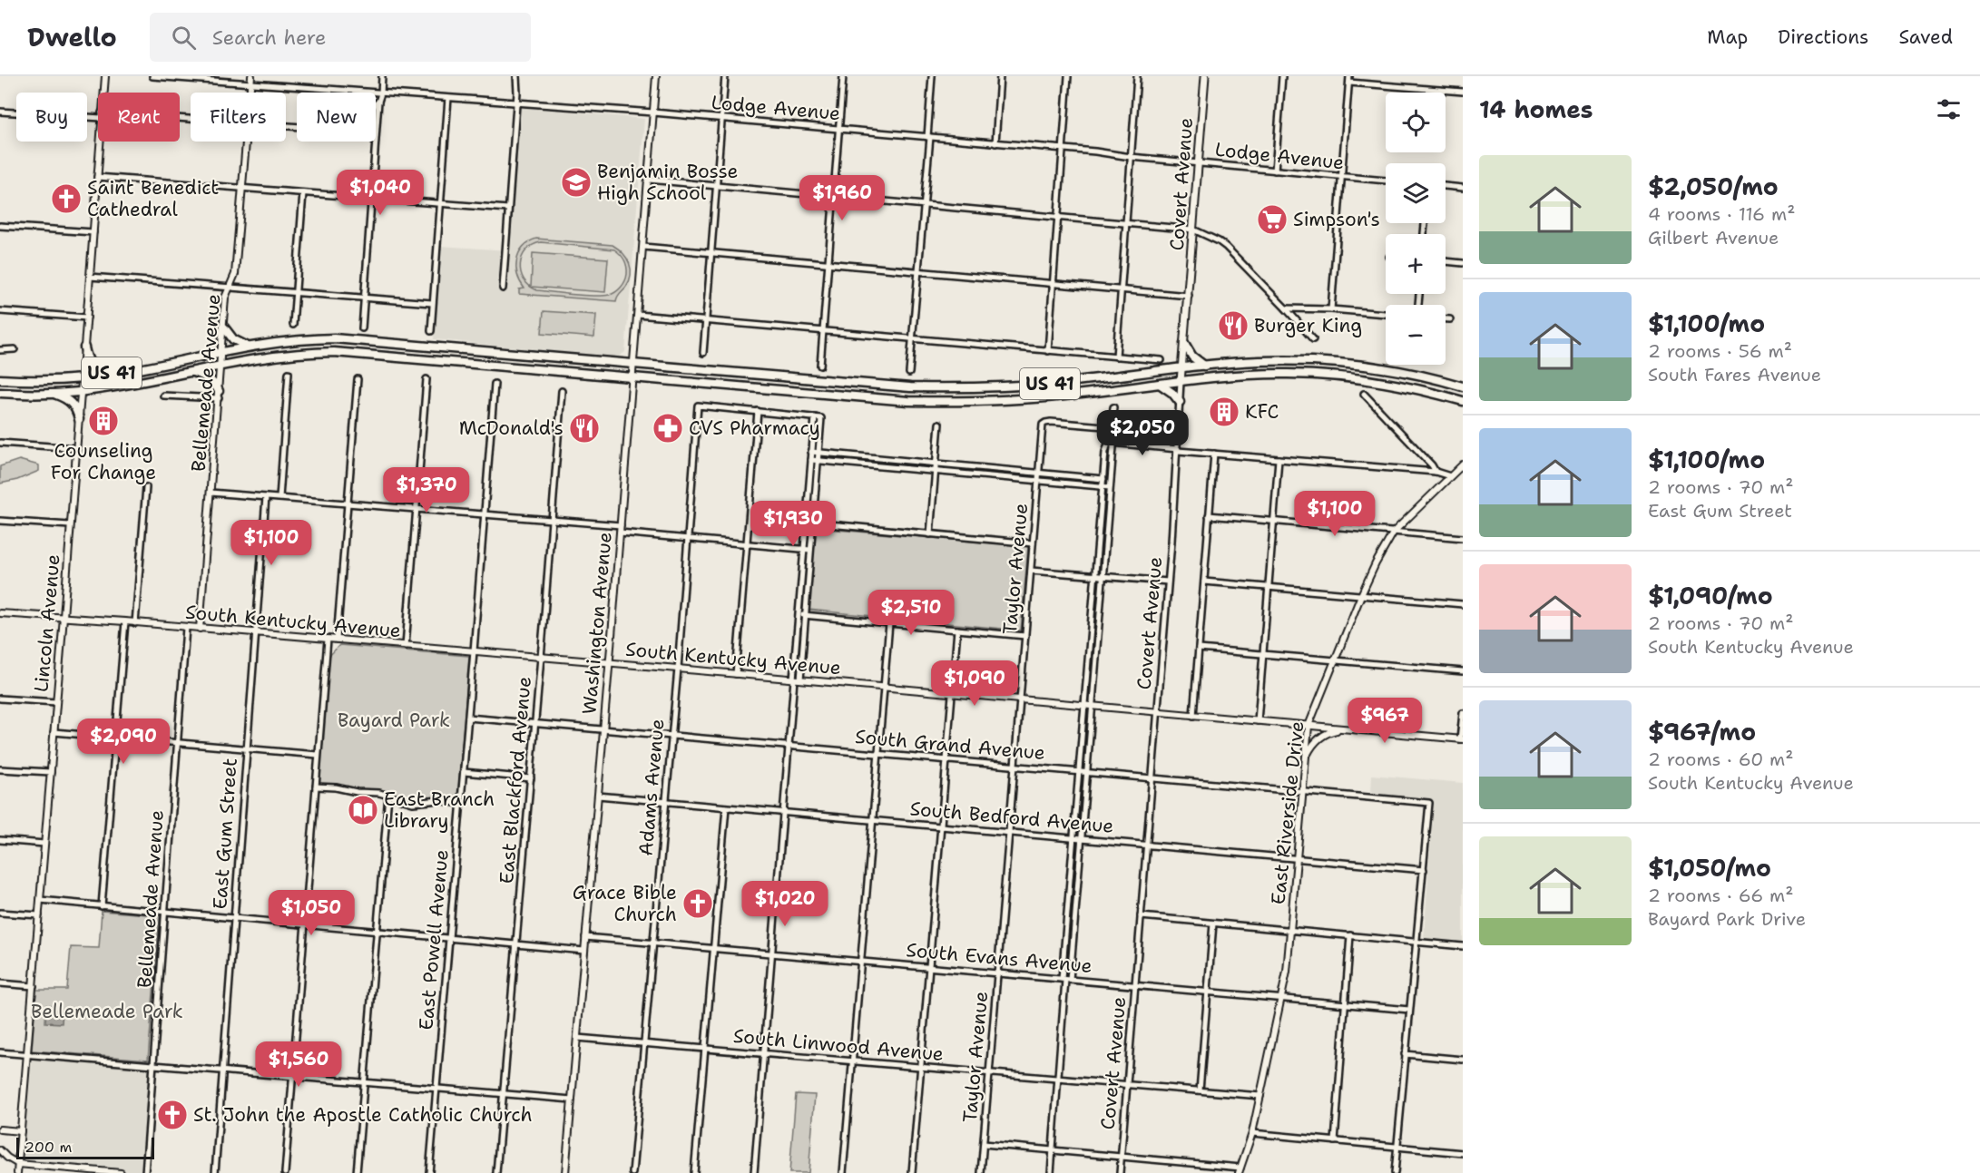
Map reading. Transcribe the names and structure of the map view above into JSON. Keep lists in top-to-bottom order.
{
  "streets": {
    "highway": ["US 41"],
    "main road": ["Covert Avenue"],
    "street": [
      "Lodge Avenue",
      "Bellemeade Avenue",
      "Taylor Avenue",
      "South Kentucky Avenue",
      "Lincoln Avenue",
      "Washington Avenue",
      "South Grand Avenue",
      "East Blackford Avenue",
      "Adams Avenue",
      "East Riverside Drive",
      "South Bedford Avenue",
      "East Gum Street",
      "East Powell Avenue",
      "South Evans Avenue",
      "South Linwood Avenue"
    ]
  },
  "crossings": [
    ["Lodge Avenue", "Covert Avenue"],
    ["Lodge Avenue", "Bellemeade Avenue"],
    ["Lodge Avenue", "Washington Avenue"],
    ["Covert Avenue", "US 41"],
    ["Covert Avenue", "South Kentucky Avenue"],
    ["Covert Avenue", "South Grand Avenue"],
    ["Covert Avenue", "South Bedford Avenue"],
    ["Covert Avenue", "South Evans Avenue"],
    ["Covert Avenue", "South Linwood Avenue"],
    ["US 41", "Bellemeade Avenue"],
    ["US 41", "Lincoln Avenue"],
    ["US 41", "Washington Avenue"],
    ["Bellemeade Avenue", "South Kentucky Avenue"],
    ["Taylor Avenue", "South Kentucky Avenue"],
    ["Taylor Avenue", "South Grand Avenue"],
    ["Taylor Avenue", "South Bedford Avenue"],
    ["Taylor Avenue", "South Evans Avenue"],
    ["Taylor Avenue", "South Linwood Avenue"],
    ["South Kentucky Avenue", "Lincoln Avenue"],
    ["South Kentucky Avenue", "Washington Avenue"],
    ["South Kentucky Avenue", "East Blackford Avenue"],
    ["South Kentucky Avenue", "Adams Avenue"],
    ["South Kentucky Avenue", "East Riverside Drive"],
    ["South Kentucky Avenue", "East Gum Street"],
    ["South Kentucky Avenue", "East Powell Avenue"],
    ["Washington Avenue", "South Grand Avenue"],
    ["Washington Avenue", "South Bedford Avenue"],
    ["Washington Avenue", "South Evans Avenue"],
    ["Washington Avenue", "South Linwood Avenue"],
    ["South Grand Avenue", "East Blackford Avenue"],
    ["South Grand Avenue", "Adams Avenue"],
    ["South Grand Avenue", "East Riverside Drive"],
    ["South Grand Avenue", "South Bedford Avenue"],
    ["South Grand Avenue", "East Powell Avenue"],
    ["Adams Avenue", "South Bedford Avenue"],
    ["Adams Avenue", "South Evans Avenue"],
    ["Adams Avenue", "South Linwood Avenue"],
    ["East Riverside Drive", "South Bedford Avenue"],
    ["East Riverside Drive", "South Evans Avenue"],
    ["East Riverside Drive", "South Linwood Avenue"]
  ],
  "parks": ["Bayard Park", "Bellemeade Park"],
  "places": {
    "school or university": ["Benjamin Bosse High School"],
    "church": ["Saint Benedict Cathedral", "Grace Bible Church", "St. John the Apostle Catholic Church"],
    "supermarket": ["Simpson's"],
    "restaurant": ["Burger King", "McDonald's"],
    "building": ["KFC", "Counseling For Change"],
    "pharmacy": ["CVS Pharmacy"],
    "library": ["East Branch Library"]
  },
  "scale_bar": "200 m",
  "page": {
    "header": "Dwello",
    "search": "Search here",
    "nav": ["Map", "Directions", "Saved"],
    "heading": "14 homes",
    "map_buttons": ["+", "−"],
    "chip": [
      "Buy",
      "Rent",
      "Filters",
      "New"
    ],
    "list": [
      {
        "name": "$2,050/mo",
        "note": "4 rooms · 116 m² · Gilbert Avenue"
      },
      {
        "name": "$1,100/mo",
        "note": "2 rooms · 56 m² · South Fares Avenue"
      },
      {
        "name": "$1,100/mo",
        "note": "2 rooms · 70 m² · East Gum Street"
      },
      {
        "name": "$1,090/mo",
        "note": "2 rooms · 70 m² · South Kentucky Avenue"
      },
      {
        "name": "$967/mo",
        "note": "2 rooms · 60 m² · South Kentucky Avenue"
      },
      {
        "name": "$1,050/mo",
        "note": "2 rooms · 66 m² · Bayard Park Drive"
      }
    ],
    "price": [
      "$1,040",
      "$1,960",
      "$2,050",
      "$1,370",
      "$1,100",
      "$1,930",
      "$1,100",
      "$2,510",
      "$1,090",
      "$967",
      "$2,090",
      "$1,020",
      "$1,050",
      "$1,560"
    ],
    "scale": "200 m"
  }
}
